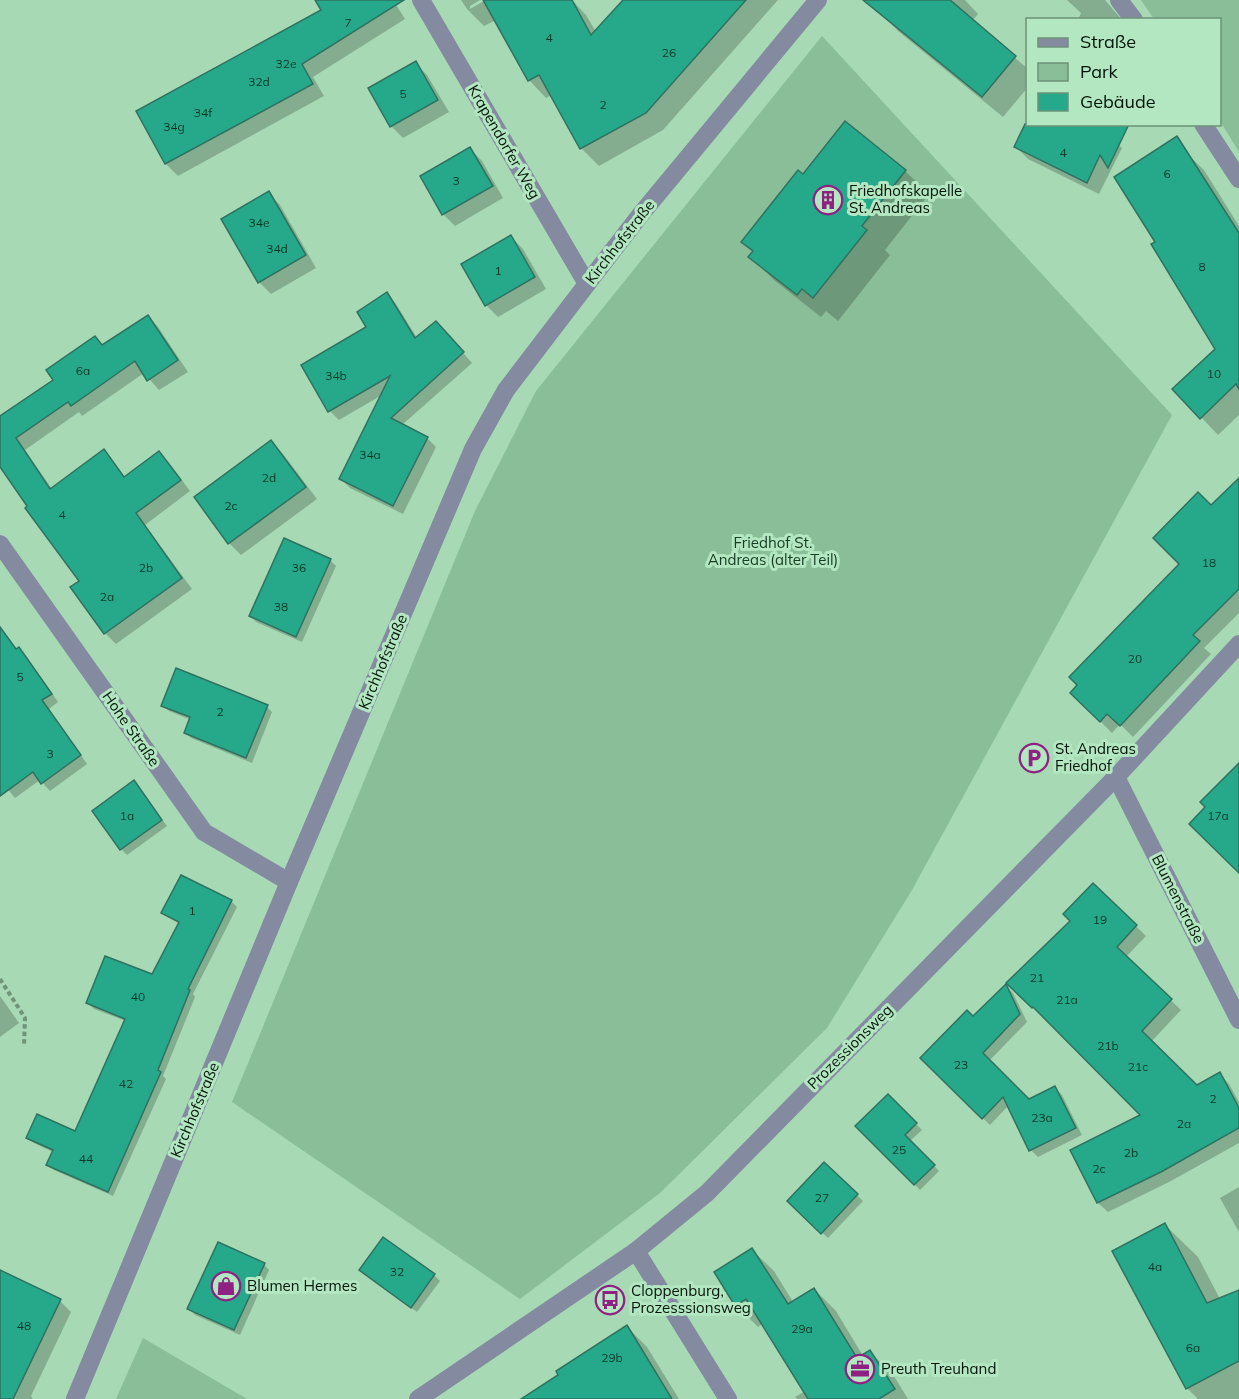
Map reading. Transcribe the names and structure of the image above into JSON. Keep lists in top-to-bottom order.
{
  "streets": {
    "street": [
      "Krapendorfer Weg",
      "Kirchhofstraße",
      "Hohe Straße",
      "Blumenstraße",
      "Prozessionsweg"
    ]
  },
  "crossings": [
    ["Krapendorfer Weg", "Kirchhofstraße"],
    ["Kirchhofstraße", "Hohe Straße"],
    ["Blumenstraße", "Prozessionsweg"]
  ],
  "parks": ["Friedhof St. Andreas (alter Teil)"],
  "places": {
    "building": ["Friedhofskapelle St. Andreas"],
    "parking": ["St. Andreas Friedhof"],
    "shop": ["Blumen Hermes"],
    "bus stop": ["Cloppenburg, Prozesssionsweg"],
    "office": ["Preuth Treuhand"]
  },
  "house_numbers": [
    "7",
    "4",
    "26",
    "32e",
    "32d",
    "5",
    "2",
    "34f",
    "34g",
    "4",
    "6",
    "3",
    "34e",
    "34d",
    "8",
    "1",
    "6a",
    "10",
    "34b",
    "34a",
    "2d",
    "2c",
    "4",
    "18",
    "2b",
    "36",
    "2a",
    "38",
    "20",
    "5",
    "2",
    "3",
    "1a",
    "17a",
    "1",
    "19",
    "21",
    "40",
    "21a",
    "21b",
    "23",
    "21c",
    "42",
    "2",
    "23a",
    "2a",
    "25",
    "2b",
    "44",
    "2c",
    "27",
    "4a",
    "32",
    "48",
    "29a",
    "6a",
    "29b"
  ],
  "legend": ["Straße", "Park", "Gebäude"]
}
